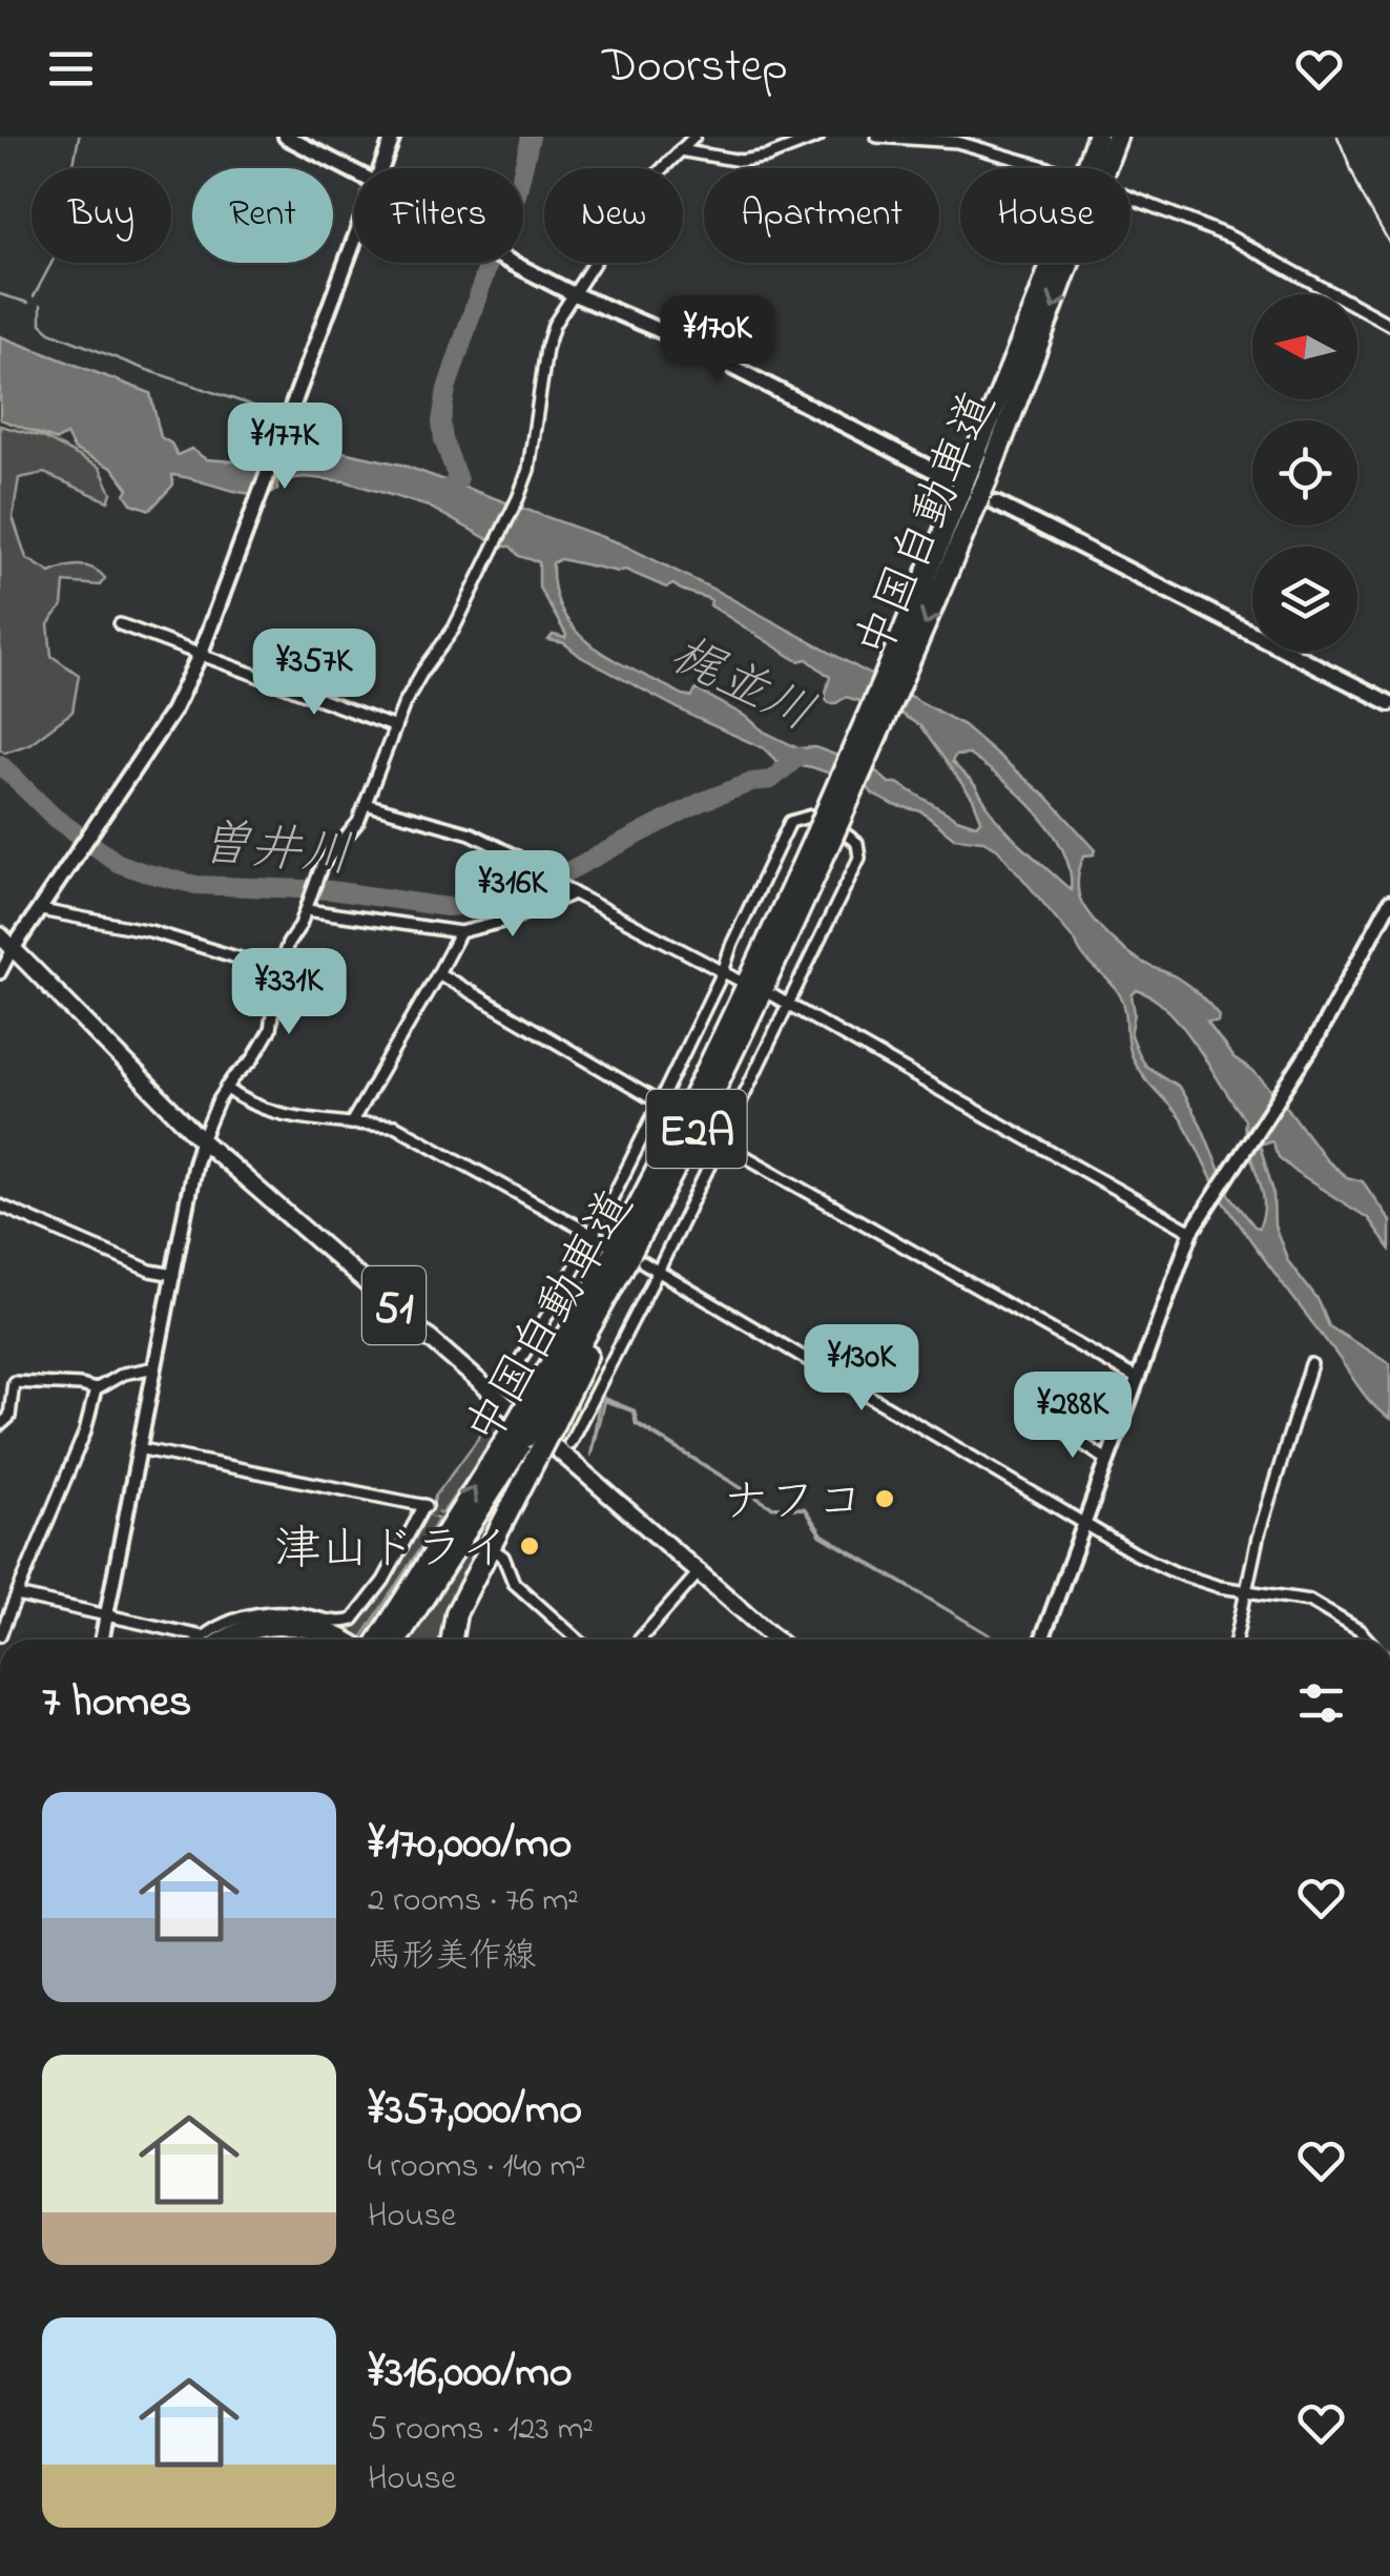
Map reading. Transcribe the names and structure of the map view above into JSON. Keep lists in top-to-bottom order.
{
  "streets": {
    "highway": ["中国自動車道", "E2A"],
    "main road": ["51"]
  },
  "water": ["梶並川", "曽井川"],
  "places": ["ナフコ", "津山ドライ"],
  "north": "left",
  "page": {
    "header": "Doorstep",
    "chip": [
      "Buy",
      "Rent",
      "Filters",
      "New",
      "Apartment",
      "House"
    ],
    "price": [
      "¥170K",
      "¥177K",
      "¥357K",
      "¥316K",
      "¥331K",
      "¥130K",
      "¥288K"
    ],
    "heading": "7 homes",
    "list": [
      {
        "name": "¥170,000/mo",
        "note": "2 rooms · 76 m² · 馬形美作線"
      },
      {
        "name": "¥357,000/mo",
        "note": "4 rooms · 140 m² · House"
      },
      {
        "name": "¥316,000/mo",
        "note": "5 rooms · 123 m² · House"
      }
    ]
  }
}
